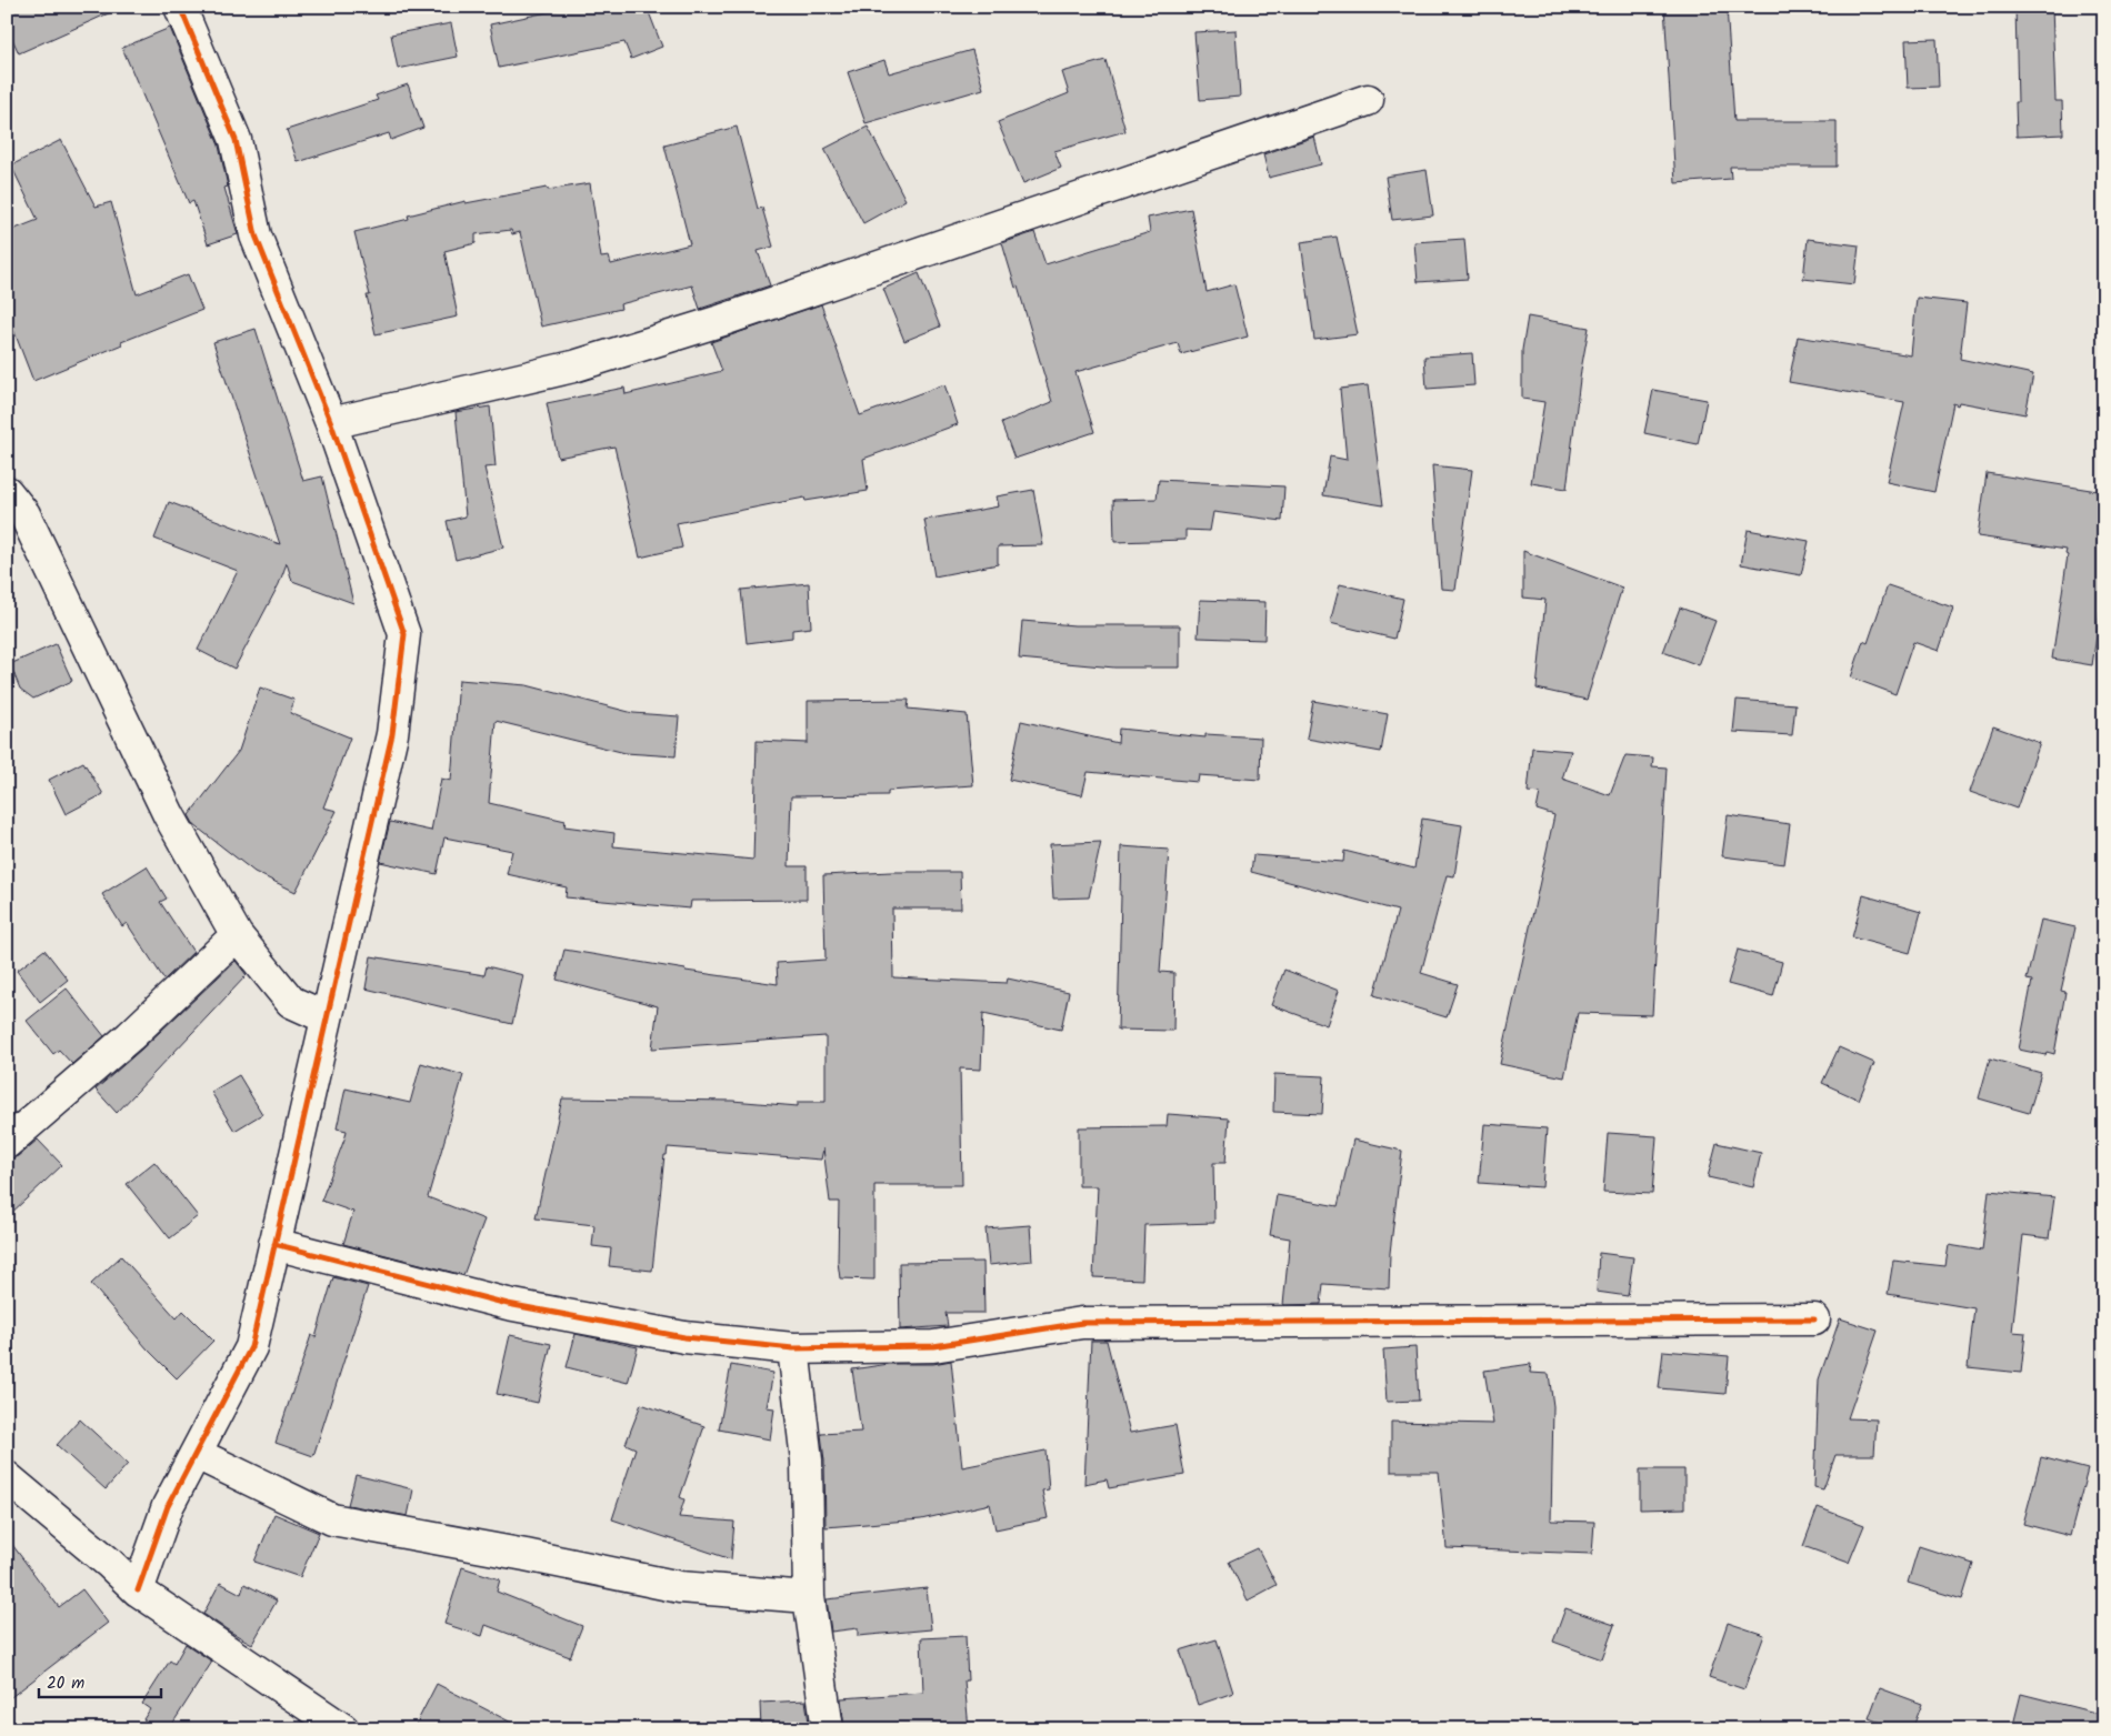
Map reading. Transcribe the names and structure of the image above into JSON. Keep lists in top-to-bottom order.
{
  "scale_bar": "20 m"
}
